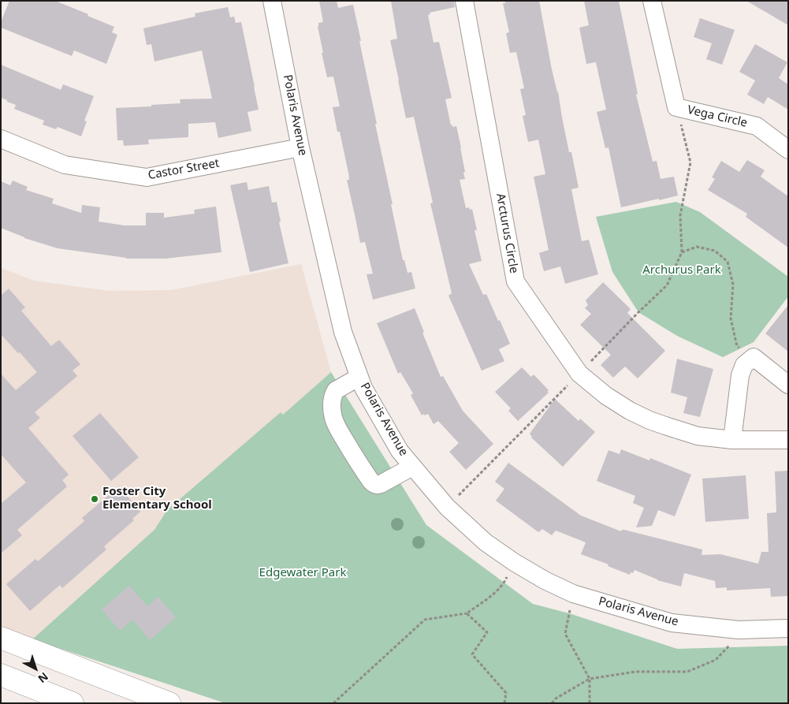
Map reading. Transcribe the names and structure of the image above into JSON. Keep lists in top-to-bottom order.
{
  "streets": {
    "street": [
      "Polaris Avenue",
      "Vega Circle",
      "Castor Street",
      "Arcturus Circle"
    ]
  },
  "crossings": [
    ["Polaris Avenue", "Castor Street"]
  ],
  "parks": ["Archurus Park", "Edgewater Park"],
  "places": ["Foster City Elementary School"],
  "north": "bottom right"
}
